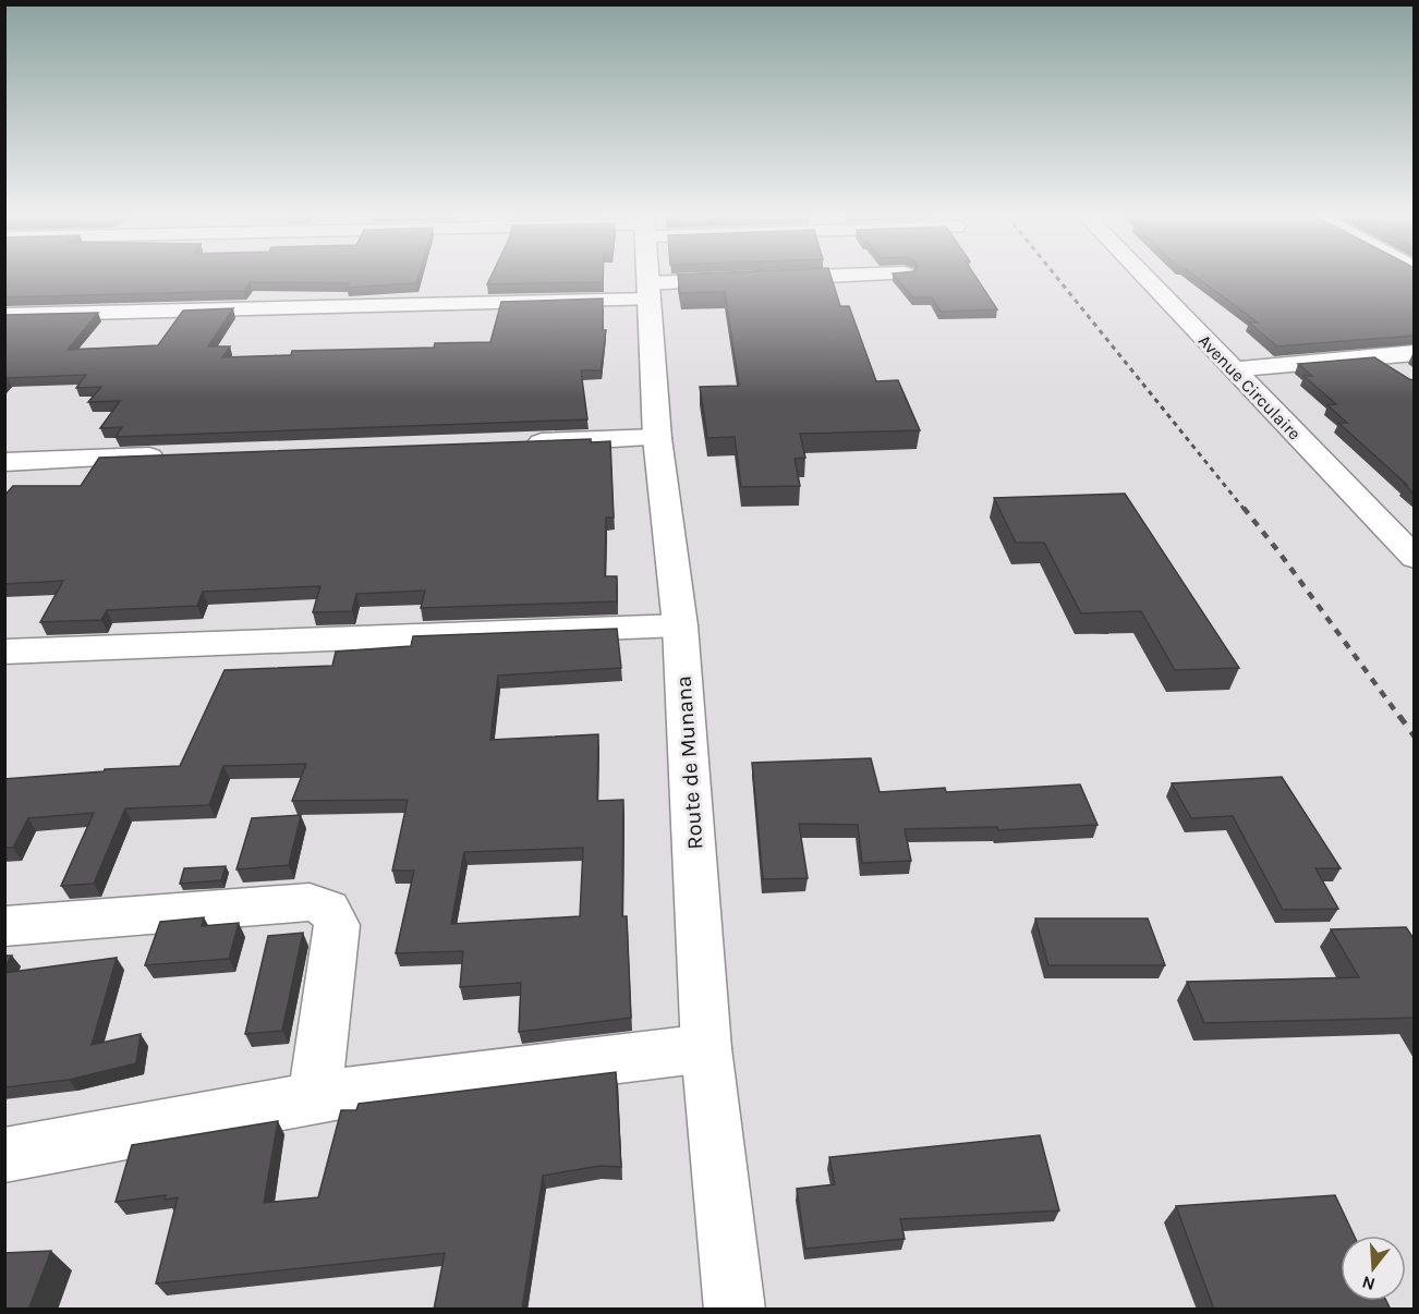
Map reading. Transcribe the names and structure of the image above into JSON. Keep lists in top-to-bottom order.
{
  "streets": {
    "street": ["Avenue Circulaire", "Route de Munana"]
  },
  "north": "bottom"
}
